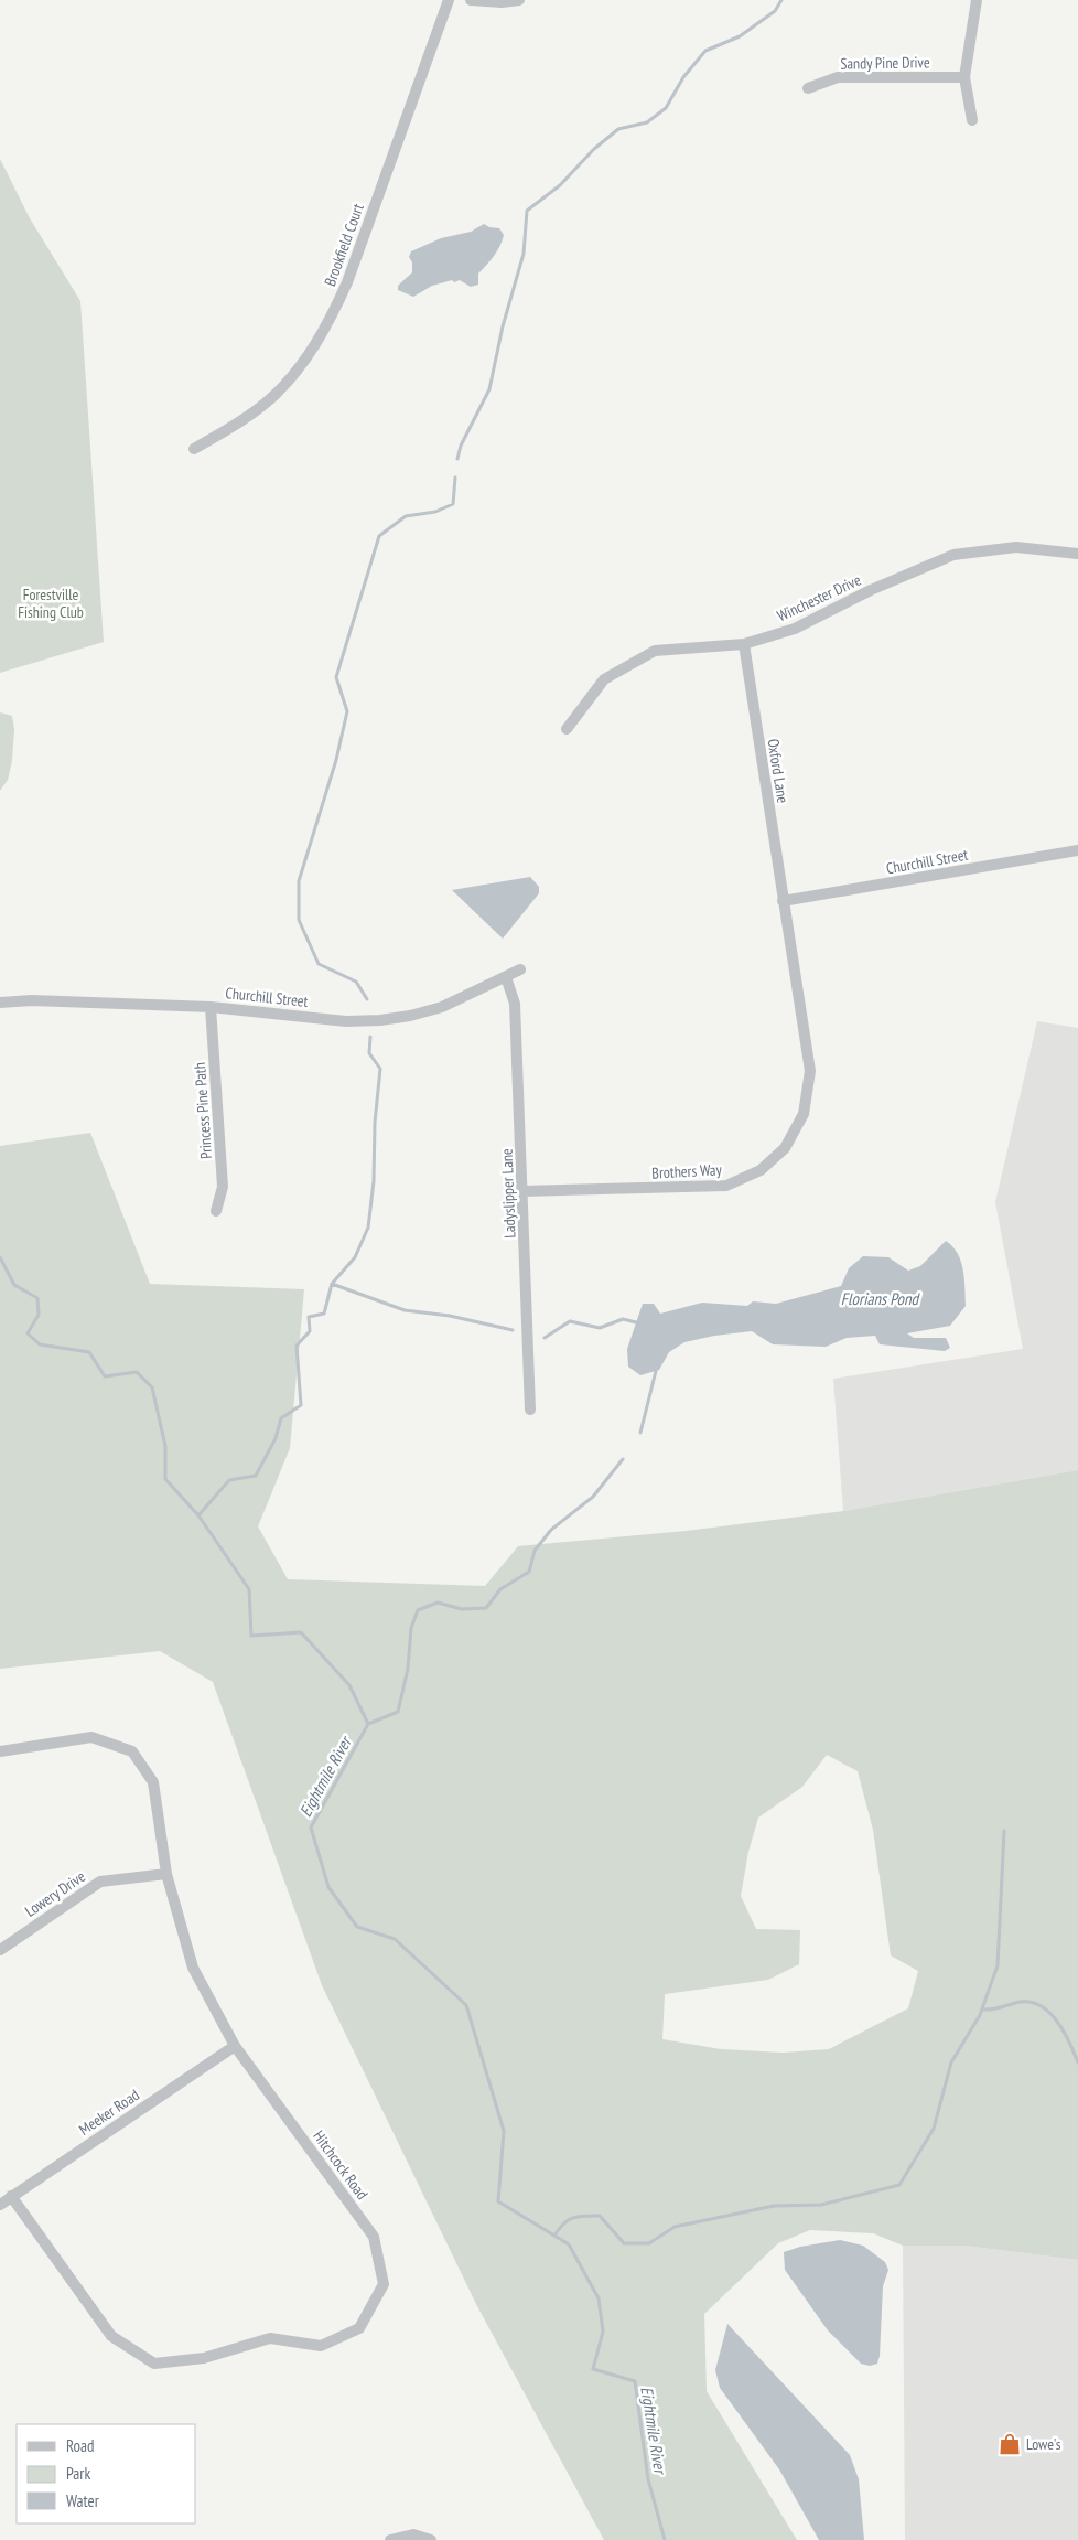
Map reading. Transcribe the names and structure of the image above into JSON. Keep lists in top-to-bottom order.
{
  "streets": {
    "street": [
      "Sandy Pine Drive",
      "Brookfield Court",
      "Winchester Drive",
      "Oxford Lane",
      "Churchill Street",
      "Princess Pine Path",
      "Brothers Way",
      "Ladyslipper Lane",
      "Lowery Drive",
      "Meeker Road",
      "Hitchcock Road"
    ]
  },
  "crossings": [
    ["Winchester Drive", "Oxford Lane"],
    ["Oxford Lane", "Churchill Street"],
    ["Oxford Lane", "Brothers Way"],
    ["Churchill Street", "Princess Pine Path"],
    ["Churchill Street", "Brothers Way"],
    ["Churchill Street", "Ladyslipper Lane"],
    ["Brothers Way", "Ladyslipper Lane"],
    ["Lowery Drive", "Hitchcock Road"],
    ["Meeker Road", "Hitchcock Road"]
  ],
  "water": ["Florians Pond", "Eightmile River"],
  "parks": ["Forestville Fishing Club"],
  "places": {
    "shop": ["Lowe's"]
  },
  "legend": ["Road", "Park", "Water"]
}
